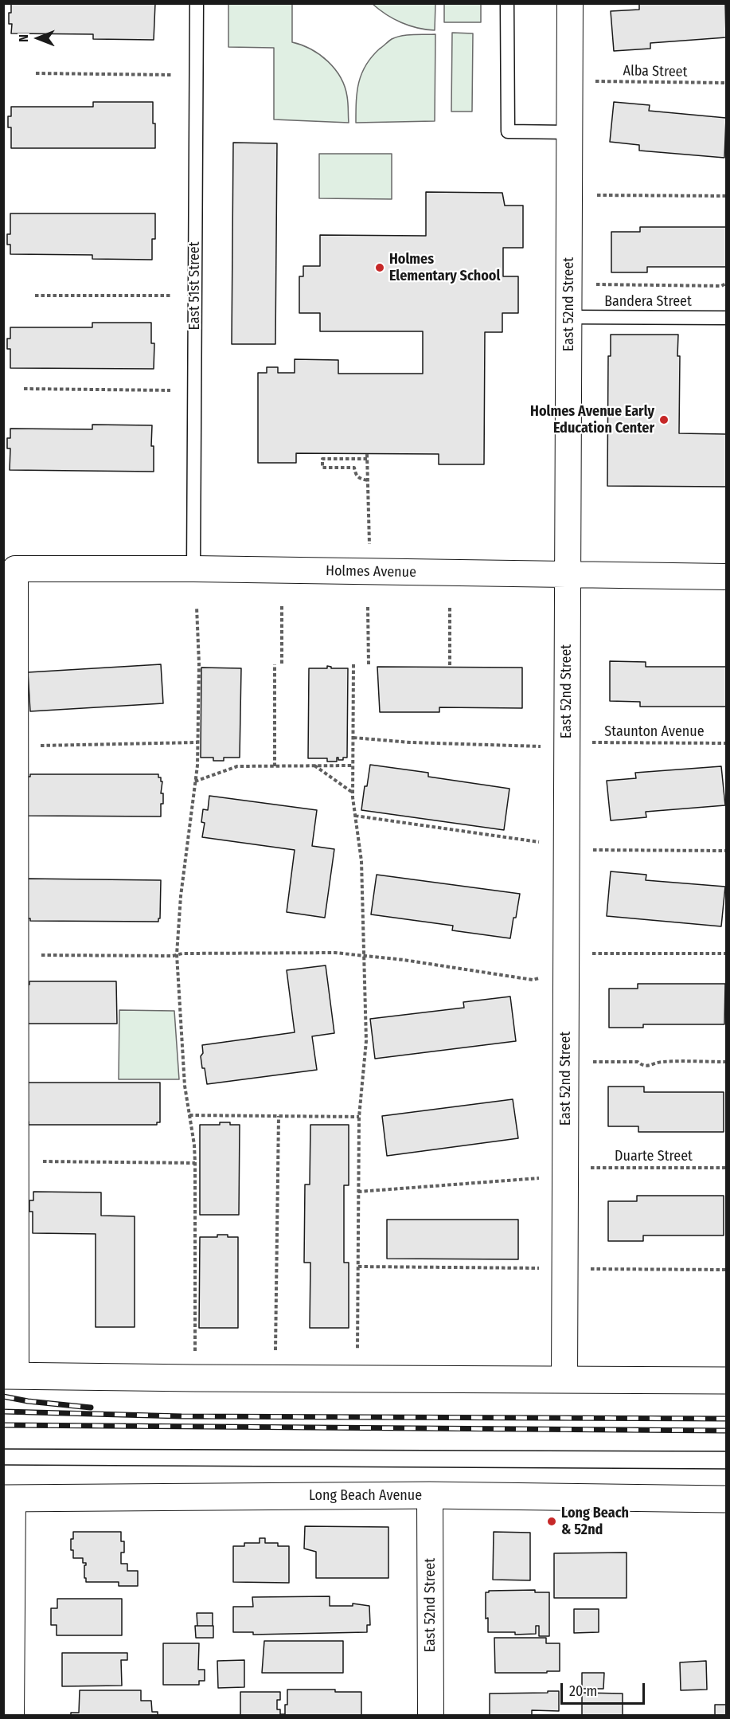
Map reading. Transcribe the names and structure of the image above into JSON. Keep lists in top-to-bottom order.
{
  "streets": {
    "street": ["East 52nd Street", "Holmes Avenue", "Long Beach Avenue"],
    "lane": ["East 51st Street", "Bandera Street"],
    "path": ["Alba Street", "Staunton Avenue", "Duarte Street"]
  },
  "crossings": [
    ["East 51st Street", "Holmes Avenue"],
    ["Bandera Street", "East 52nd Street"],
    ["East 52nd Street", "Holmes Avenue"],
    ["East 52nd Street", "Long Beach Avenue"]
  ],
  "places": ["Holmes Elementary School", "Holmes Avenue Early Education Center", "Long Beach & 52nd"],
  "scale_bar": "20 m",
  "north": "left"
}
